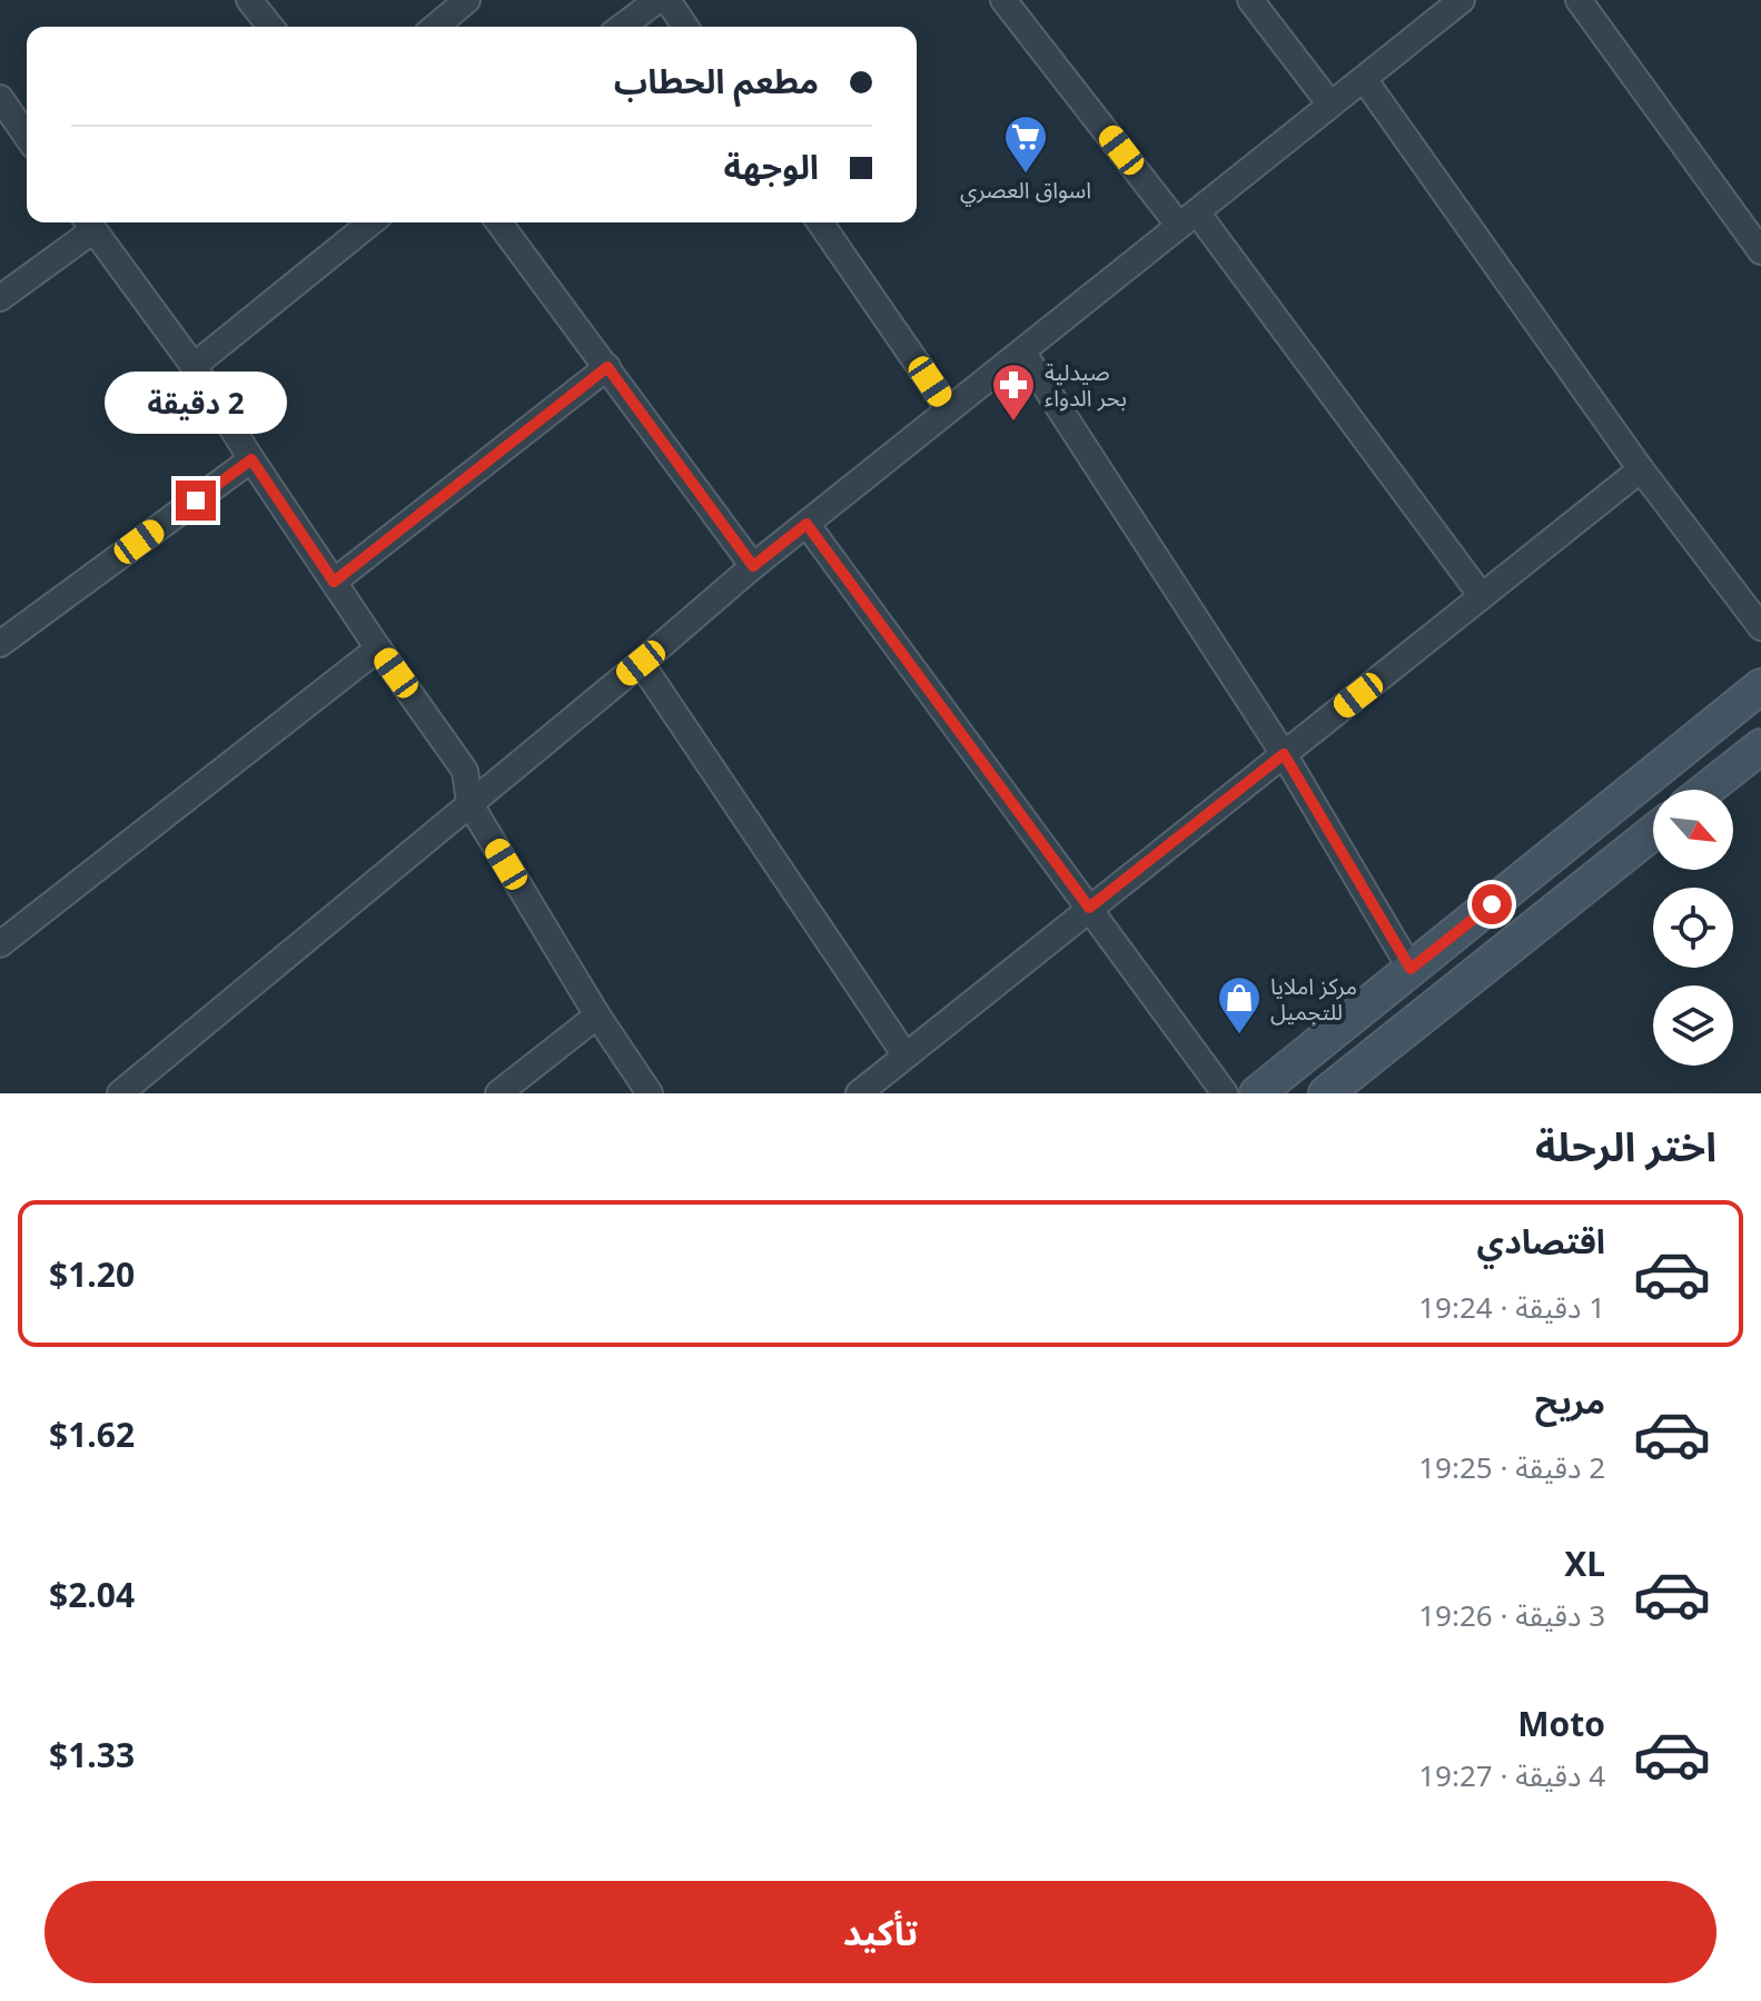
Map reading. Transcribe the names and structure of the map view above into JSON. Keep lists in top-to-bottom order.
{
  "places": {
    "supermarket": ["اسواق العصري"],
    "pharmacy": ["صيدلية بحر الدواء"],
    "shop": ["مركز املايا للتجميل"]
  },
  "north": "bottom right",
  "page": {
    "banner": ["مطعم الحطاب", "الوجهة"],
    "bubble": "2 دقيقة",
    "heading": "اختر الرحلة",
    "list": [
      {
        "name": "اقتصادي",
        "note": "1 دقيقة · 19:24",
        "value": "$1.20"
      },
      {
        "name": "مريح",
        "note": "2 دقيقة · 19:25",
        "value": "$1.62"
      },
      {
        "name": "XL",
        "note": "3 دقيقة · 19:26",
        "value": "$2.04"
      },
      {
        "name": "Moto",
        "note": "4 دقيقة · 19:27",
        "value": "$1.33"
      }
    ],
    "buttons": "تأكيد"
  }
}
